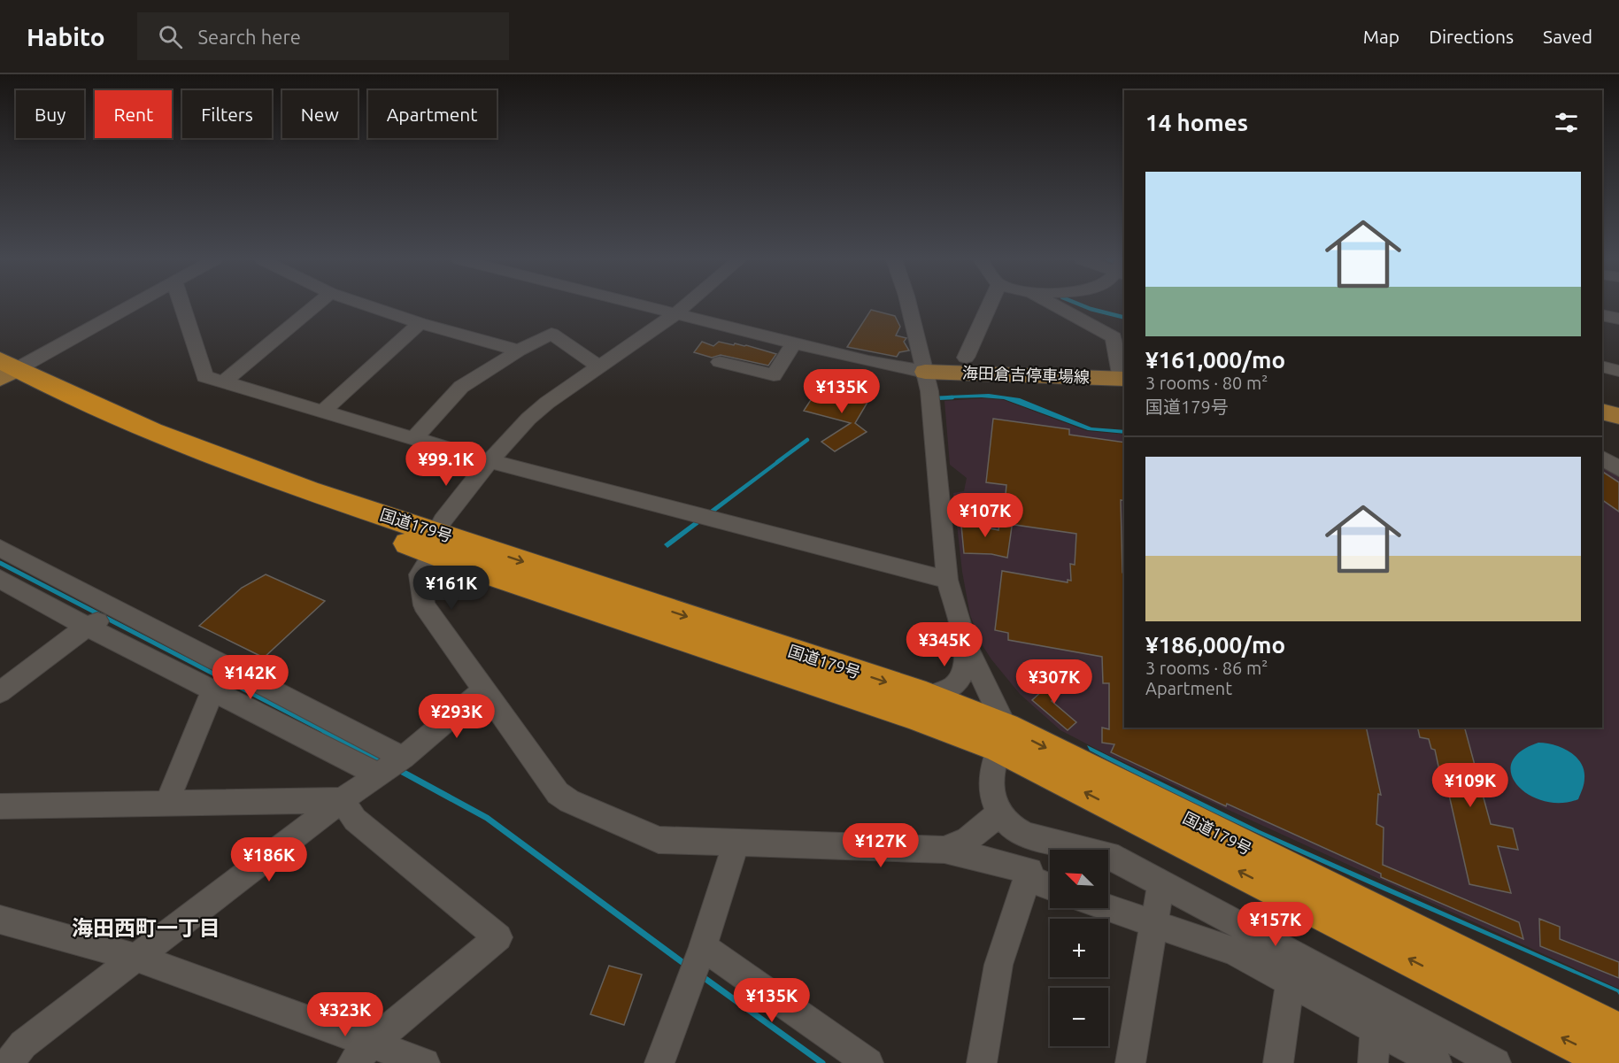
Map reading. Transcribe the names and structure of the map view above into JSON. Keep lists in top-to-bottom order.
{
  "streets": {
    "highway": ["国道179号"],
    "main road": ["海田倉吉停車場線"]
  },
  "districts": ["海田西町一丁目"],
  "north": "top left",
  "page": {
    "header": "Habito",
    "search": "Search here",
    "nav": ["Map", "Directions", "Saved"],
    "chip": [
      "Buy",
      "Rent",
      "Filters",
      "New",
      "Apartment"
    ],
    "heading": "14 homes",
    "list": [
      {
        "name": "¥161,000/mo",
        "note": "3 rooms · 80 m² · 国道179号"
      },
      {
        "name": "¥186,000/mo",
        "note": "3 rooms · 86 m² · Apartment"
      }
    ],
    "price": [
      "¥135K",
      "¥99.1K",
      "¥107K",
      "¥161K",
      "¥345K",
      "¥142K",
      "¥307K",
      "¥293K",
      "¥109K",
      "¥127K",
      "¥186K",
      "¥157K",
      "¥135K",
      "¥323K"
    ],
    "map_buttons": ["+", "−"]
  }
}
